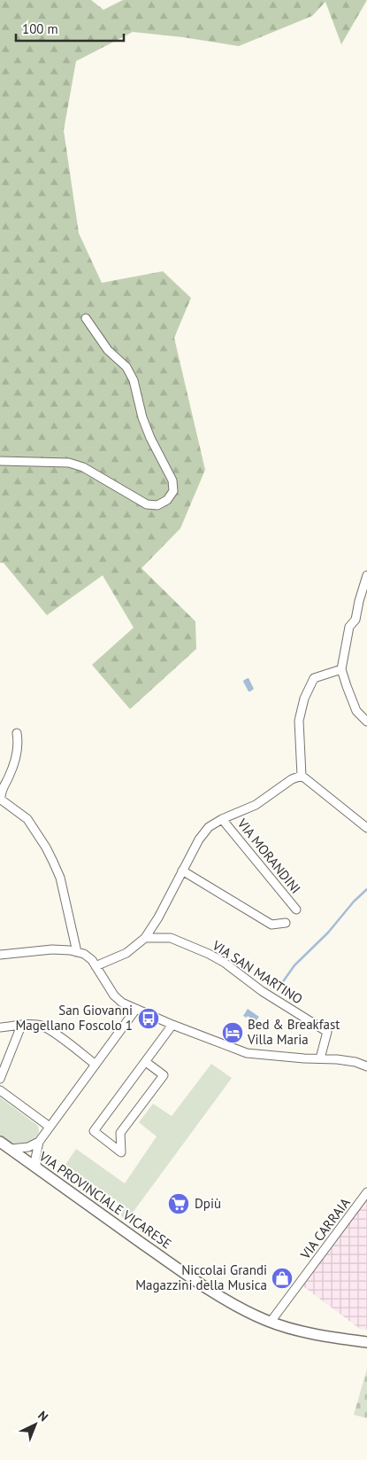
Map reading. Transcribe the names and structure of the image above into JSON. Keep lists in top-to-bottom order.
{
  "streets": {
    "main road": ["VIA PROVINCIALE VICARESE"],
    "street": ["VIA MORANDINI", "VIA SAN MARTINO", "VIA CARRAIA"]
  },
  "crossings": [
    ["VIA MORANDINI", "VIA SAN MARTINO"],
    ["VIA PROVINCIALE VICARESE", "VIA CARRAIA"]
  ],
  "places": {
    "bus stop": ["San Giovanni Magellano Foscolo 1"],
    "hotel": ["Bed & Breakfast Villa Maria"],
    "supermarket": ["Dpiù"],
    "shop": ["Niccolai Grandi Magazzini della Musica"]
  },
  "scale_bar": "100 m",
  "north": "top right"
}
